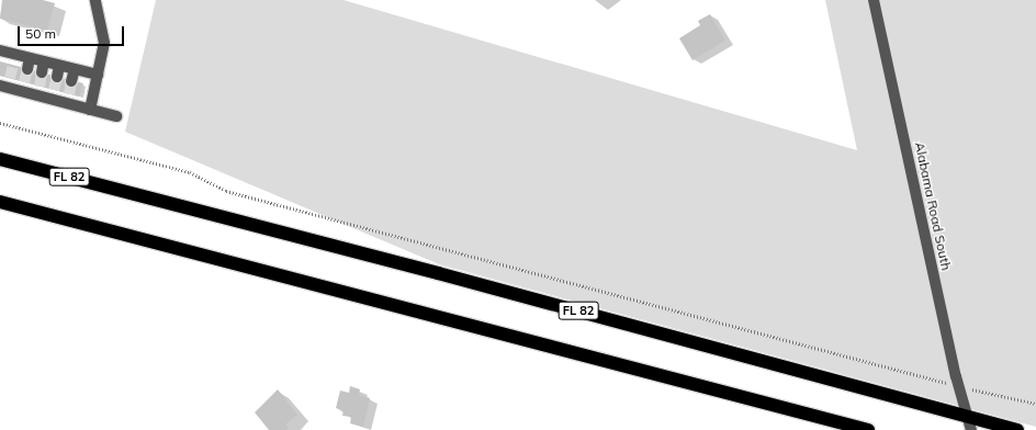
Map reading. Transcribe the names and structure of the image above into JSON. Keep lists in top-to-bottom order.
{
  "streets": {
    "highway": ["FL 82"],
    "street": ["Alabama Road South"]
  },
  "crossings": [
    ["FL 82", "Alabama Road South"]
  ],
  "scale_bar": "50 m"
}
